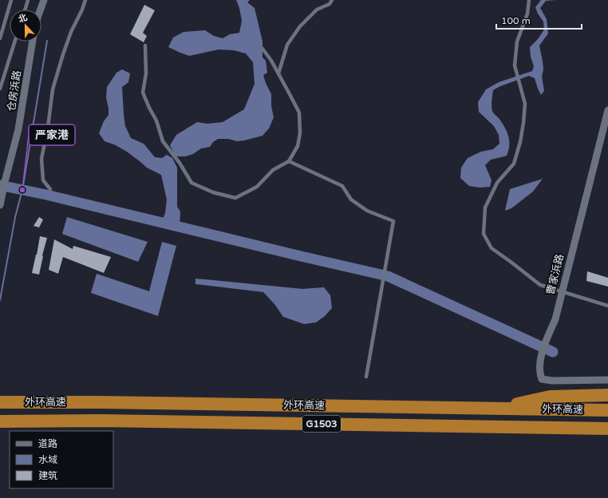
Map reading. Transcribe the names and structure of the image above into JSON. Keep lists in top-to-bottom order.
{
  "streets": {
    "highway": ["外环高速", "G1503"],
    "street": ["仓房浜路", "曹家浜路"]
  },
  "places": ["严家港"],
  "legend": ["道路", "水域", "建筑"],
  "scale_bar": "100 m",
  "north": "top"
}
